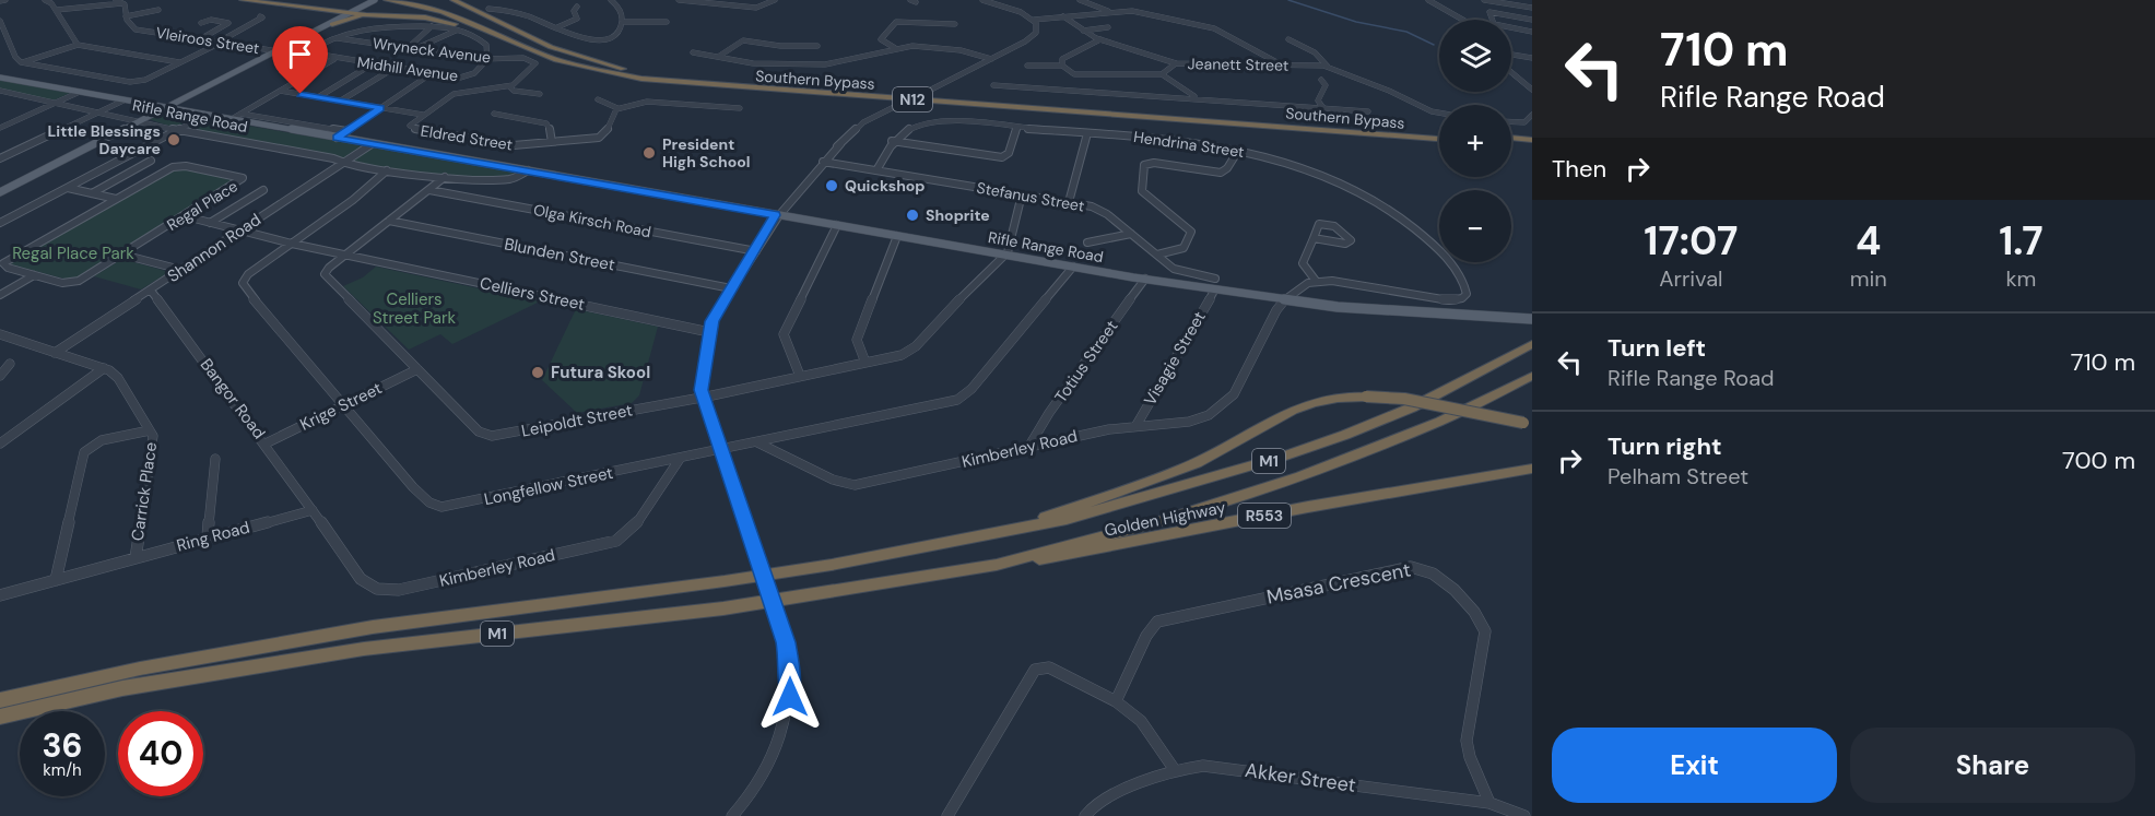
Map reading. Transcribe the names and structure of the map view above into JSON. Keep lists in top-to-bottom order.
{
  "streets": {
    "highway": [
      "Southern Bypass",
      "N12",
      "M1",
      "R553",
      "Golden Highway"
    ],
    "main road": ["Rifle Range Road"],
    "street": [
      "Vleiroos Street",
      "Wryneck Avenue",
      "Jeanett Street",
      "Midhill Avenue",
      "Eldred Street",
      "Hendrina Street",
      "Stefanus Street",
      "Regal Place",
      "Olga Kirsch Road",
      "Shannon Road",
      "Blunden Street",
      "Celliers Street",
      "Visagie Street",
      "Totius Street",
      "Bangor Road",
      "Krige Street",
      "Leipoldt Street",
      "Kimberley Road",
      "Longfellow Street",
      "Carrick Place",
      "Ring Road",
      "Msasa Crescent",
      "Akker Street"
    ]
  },
  "crossings": [
    ["Wryneck Avenue", "Midhill Avenue"],
    ["Wryneck Avenue", "Eldred Street"],
    ["Rifle Range Road", "Shannon Road"],
    ["Rifle Range Road", "Visagie Street"],
    ["Rifle Range Road", "Totius Street"],
    ["Rifle Range Road", "Leipoldt Street"],
    ["Rifle Range Road", "Kimberley Road"],
    ["Rifle Range Road", "Longfellow Street"],
    ["Regal Place", "Celliers Street"],
    ["Olga Kirsch Road", "Leipoldt Street"],
    ["Shannon Road", "Celliers Street"],
    ["Shannon Road", "Bangor Road"],
    ["Blunden Street", "Leipoldt Street"],
    ["Celliers Street", "Leipoldt Street"],
    ["Celliers Street", "Longfellow Street"],
    ["Visagie Street", "Kimberley Road"],
    ["Totius Street", "Kimberley Road"],
    ["Bangor Road", "Krige Street"],
    ["Bangor Road", "Kimberley Road"],
    ["Bangor Road", "Ring Road"],
    ["Krige Street", "Leipoldt Street"],
    ["Krige Street", "Longfellow Street"],
    ["Kimberley Road", "Longfellow Street"],
    ["Kimberley Road", "Ring Road"],
    ["M1", "Golden Highway"],
    ["Carrick Place", "Ring Road"],
    ["Msasa Crescent", "Akker Street"]
  ],
  "parks": ["Regal Place Park", "Celliers Street Park"],
  "places": [
    "Little Blessings Daycare",
    "President High School",
    "Quickshop",
    "Shoprite",
    "Futura Skool"
  ],
  "page": {
    "turn": ["710 m", "Rifle Range Road"],
    "map_buttons": ["+", "−"],
    "then": "Then",
    "eta": [
      "17:07",
      "Arrival",
      "4",
      "min",
      "1.7",
      "km"
    ],
    "list": [
      {
        "name": "Turn left",
        "note": "Rifle Range Road",
        "value": "710 m"
      },
      {
        "name": "Turn right",
        "note": "Pelham Street",
        "value": "700 m"
      }
    ],
    "speed": "36 km/h",
    "limit": "40",
    "buttons": ["Exit", "Share"]
  }
}
